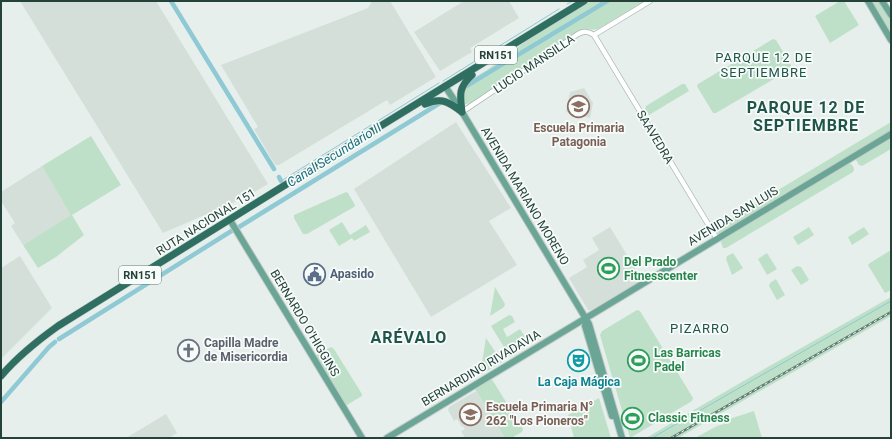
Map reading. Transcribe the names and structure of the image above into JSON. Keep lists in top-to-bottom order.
{
  "streets": {
    "highway": ["RN151", "RUTA NACIONAL 151"],
    "main road": [
      "AVENIDA MARIANO MORENO",
      "AVENIDA SAN LUIS",
      "BERNARDO O'HIGGINS",
      "BERNARDINO RIVADAVIA"
    ],
    "street": ["LUCIO MANSILLA", "SAAVEDRA"]
  },
  "crossings": [
    ["LUCIO MANSILLA", "SAAVEDRA"],
    ["LUCIO MANSILLA", "AVENIDA MARIANO MORENO"],
    ["SAAVEDRA", "AVENIDA SAN LUIS"],
    ["AVENIDA MARIANO MORENO", "AVENIDA SAN LUIS"],
    ["AVENIDA MARIANO MORENO", "RUTA NACIONAL 151"],
    ["AVENIDA MARIANO MORENO", "BERNARDINO RIVADAVIA"],
    ["AVENIDA SAN LUIS", "BERNARDINO RIVADAVIA"],
    ["RUTA NACIONAL 151", "BERNARDO O'HIGGINS"]
  ],
  "districts": [
    "PARQUE 12 DE SEPTIEMBRE",
    "PARQUE 12 DE SEPTIEMBRE",
    "PIZARRO",
    "ARÉVALO"
  ],
  "water": ["Canal Secundario II"],
  "places": {
    "school or university": ["Escuela Primaria Patagonia", "Escuela Primaria N° 262 \"Los Pioneros\""],
    "sports": ["Del Prado Fitnesscenter", "Las Barricas Padel", "Classic Fitness"],
    "public building": ["Apasido"],
    "church": ["Capilla Madre de Misericordia"],
    "theatre": ["La Caja Mágica"]
  }
}
